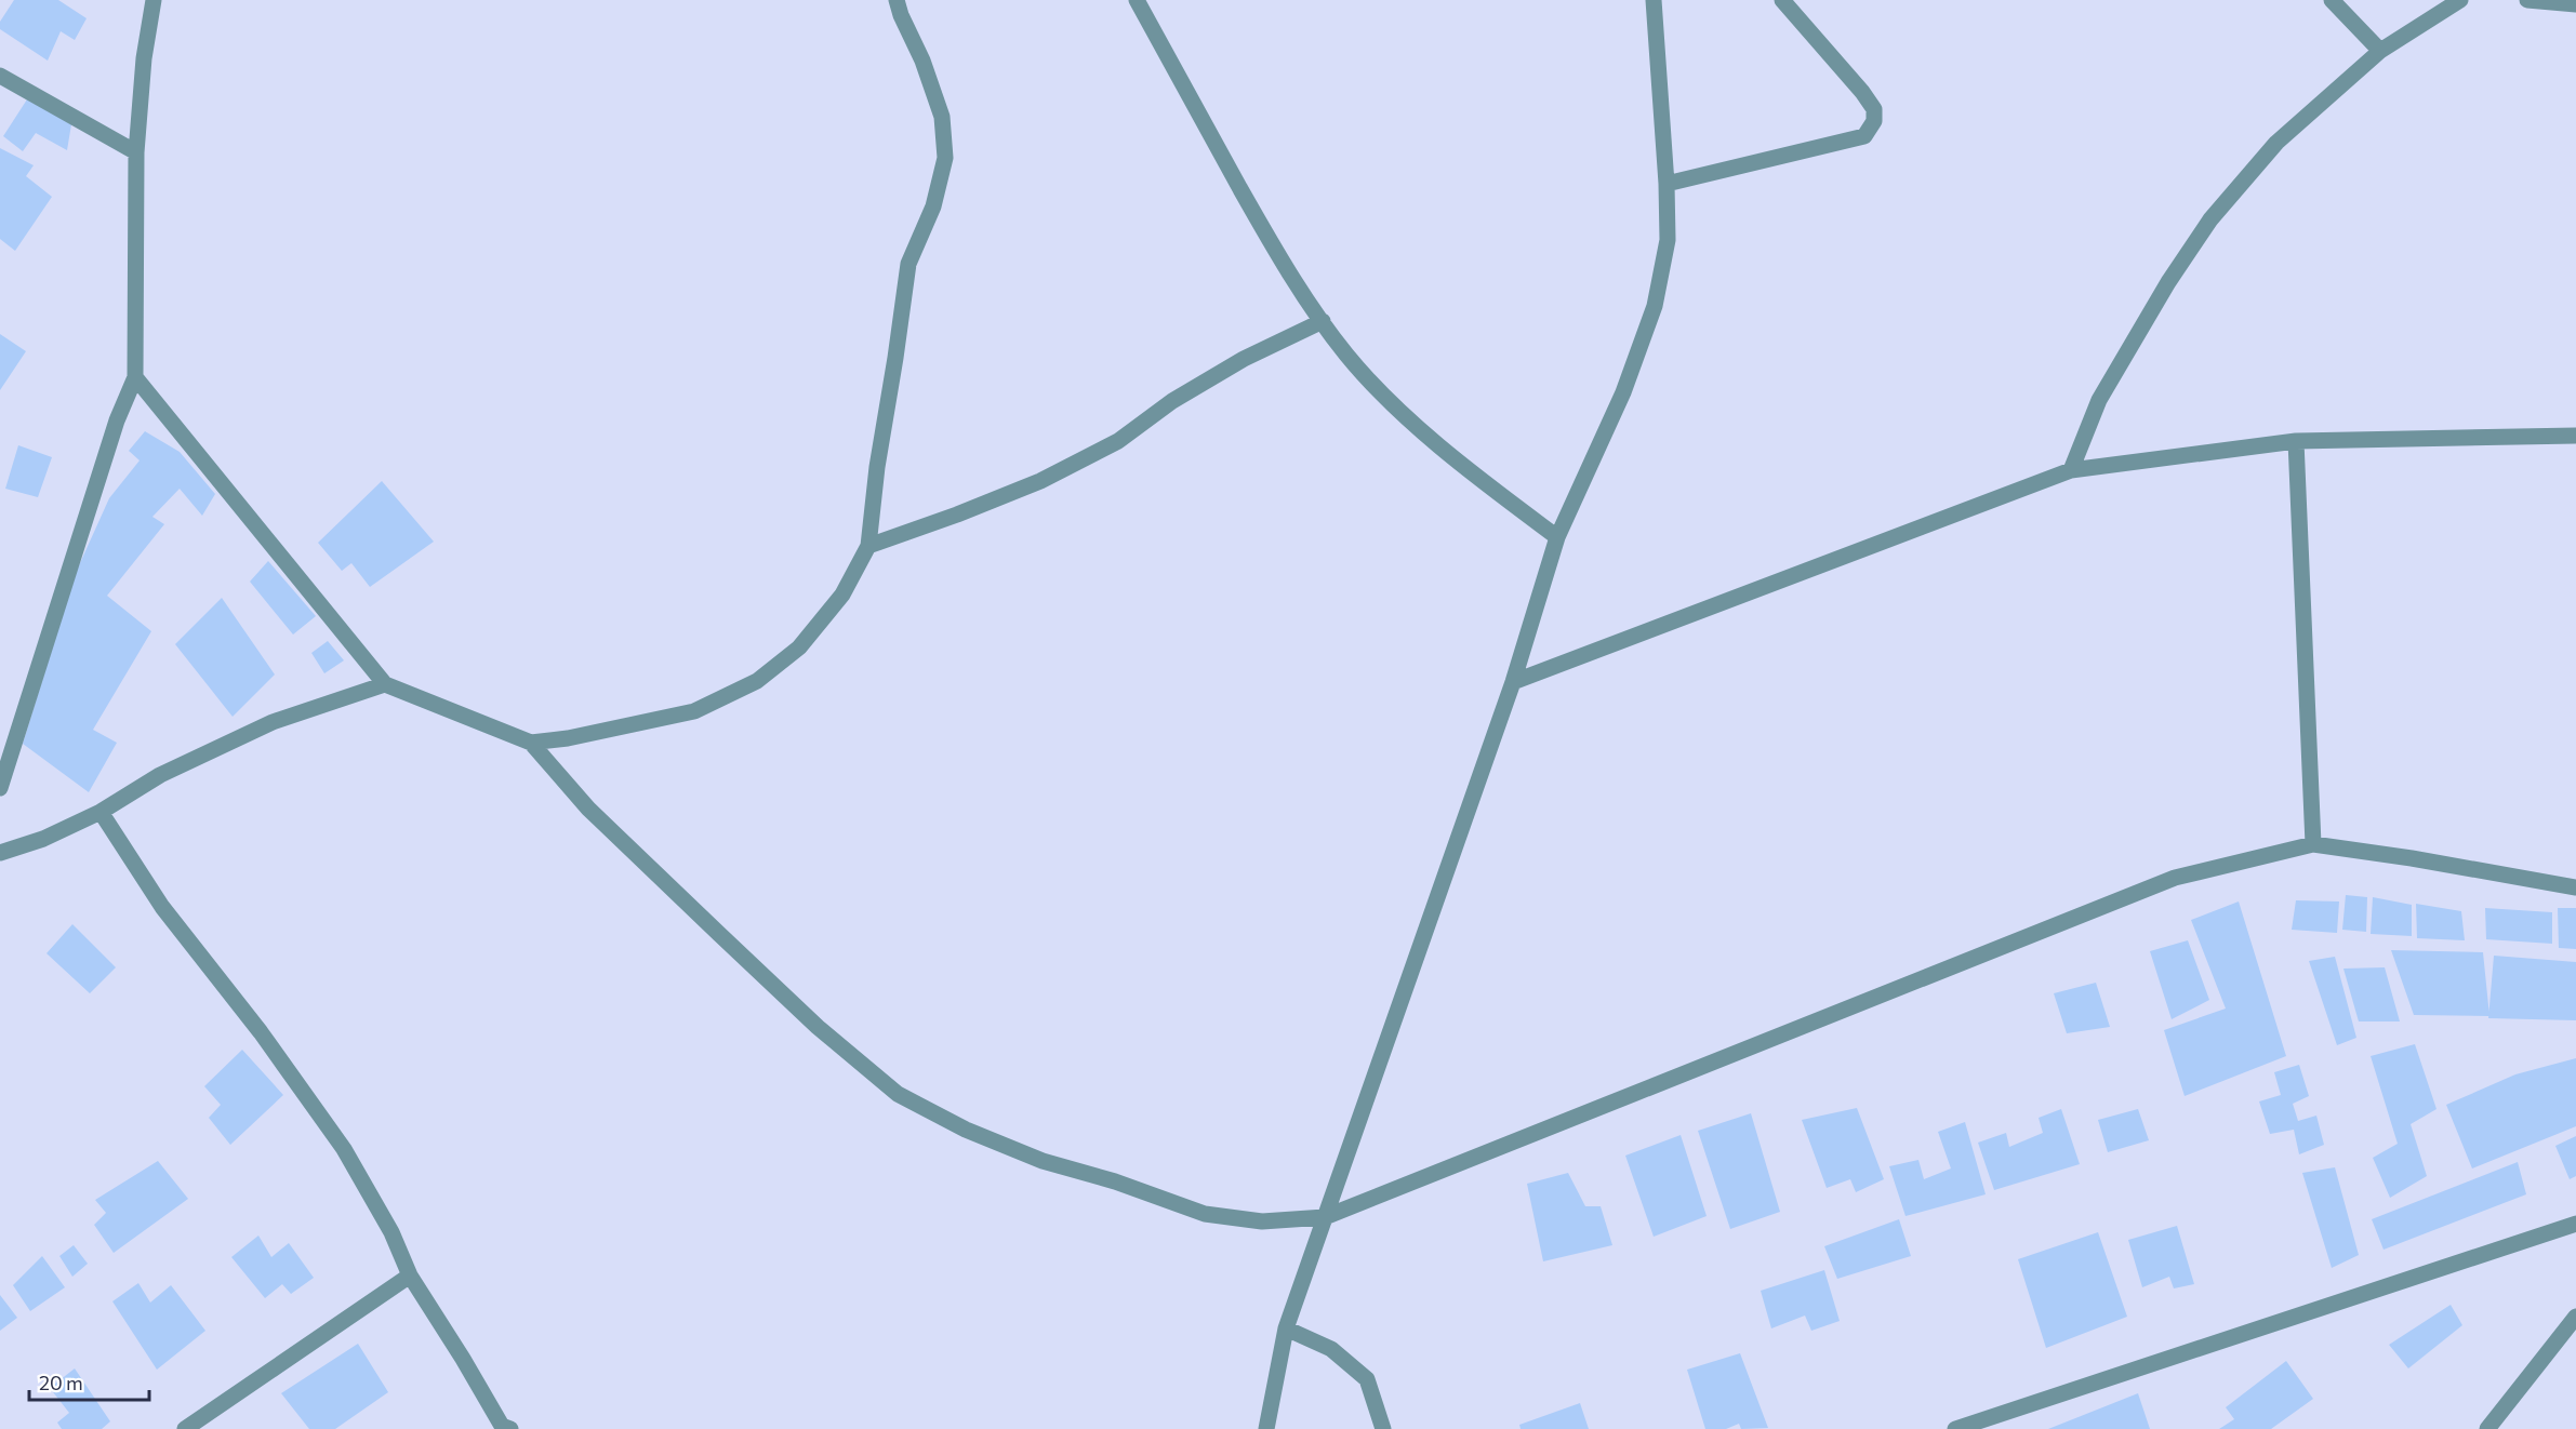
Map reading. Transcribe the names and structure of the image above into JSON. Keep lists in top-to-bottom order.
{
  "scale_bar": "20 m"
}
